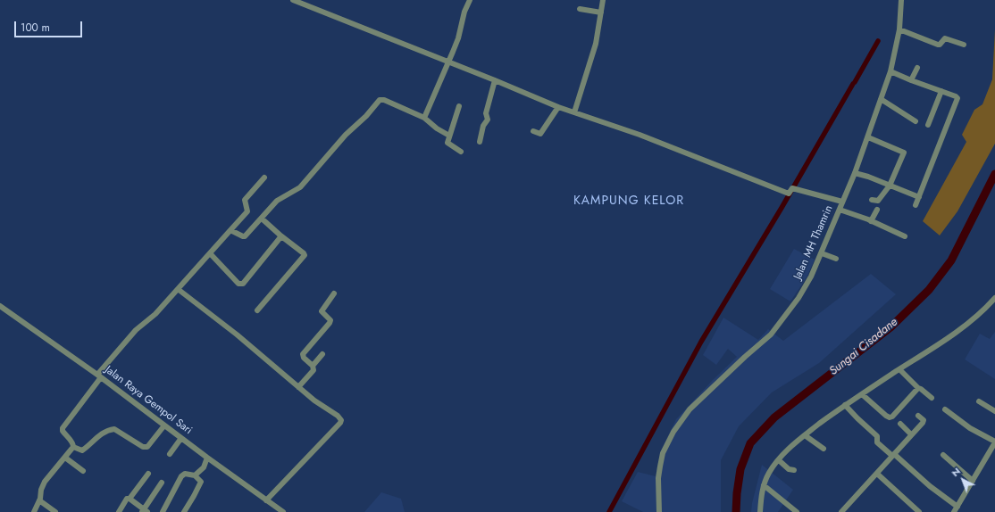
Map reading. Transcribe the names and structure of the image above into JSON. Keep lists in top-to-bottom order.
{
  "streets": {
    "street": ["Jalan MH Thamrin", "Jalan Raya Gempol Sari"]
  },
  "districts": ["KAMPUNG KELOR"],
  "water": ["Sungai Cisadane"],
  "scale_bar": "100 m",
  "north": "top left"
}
